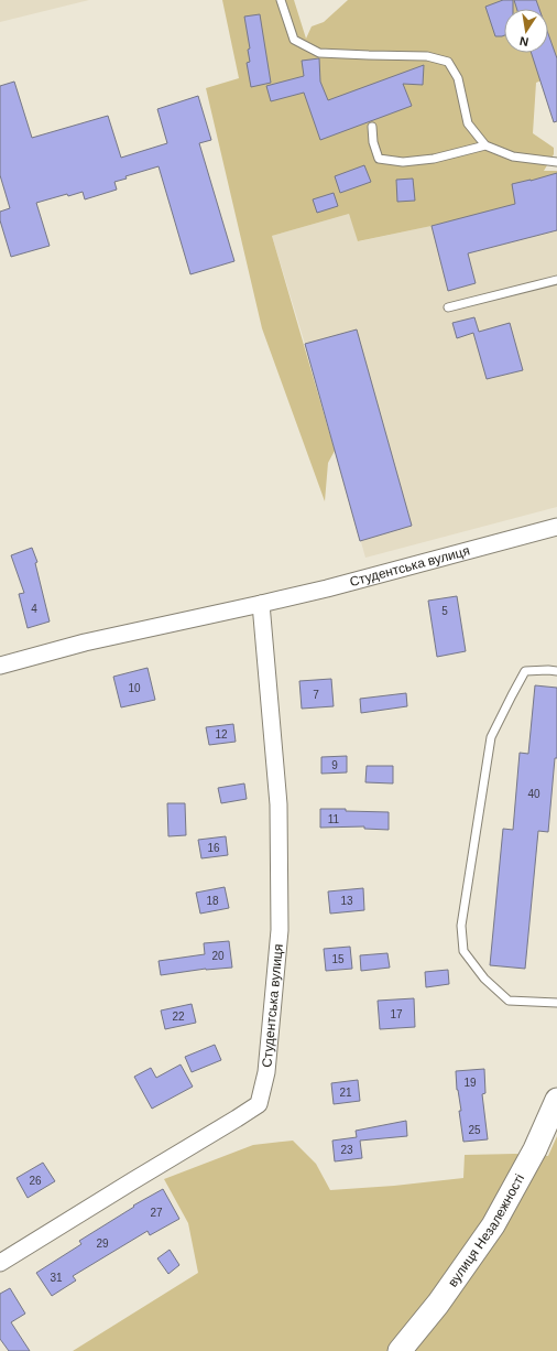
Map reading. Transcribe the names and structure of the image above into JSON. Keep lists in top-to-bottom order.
{
  "streets": {
    "main road": ["вулиця Незалежності"],
    "street": ["Студентська вулиця"]
  },
  "house_numbers": [
    "4",
    "5",
    "10",
    "7",
    "12",
    "9",
    "40",
    "11",
    "16",
    "18",
    "13",
    "20",
    "15",
    "17",
    "22",
    "19",
    "21",
    "25",
    "23",
    "26",
    "27",
    "29",
    "31"
  ],
  "north": "bottom"
}
